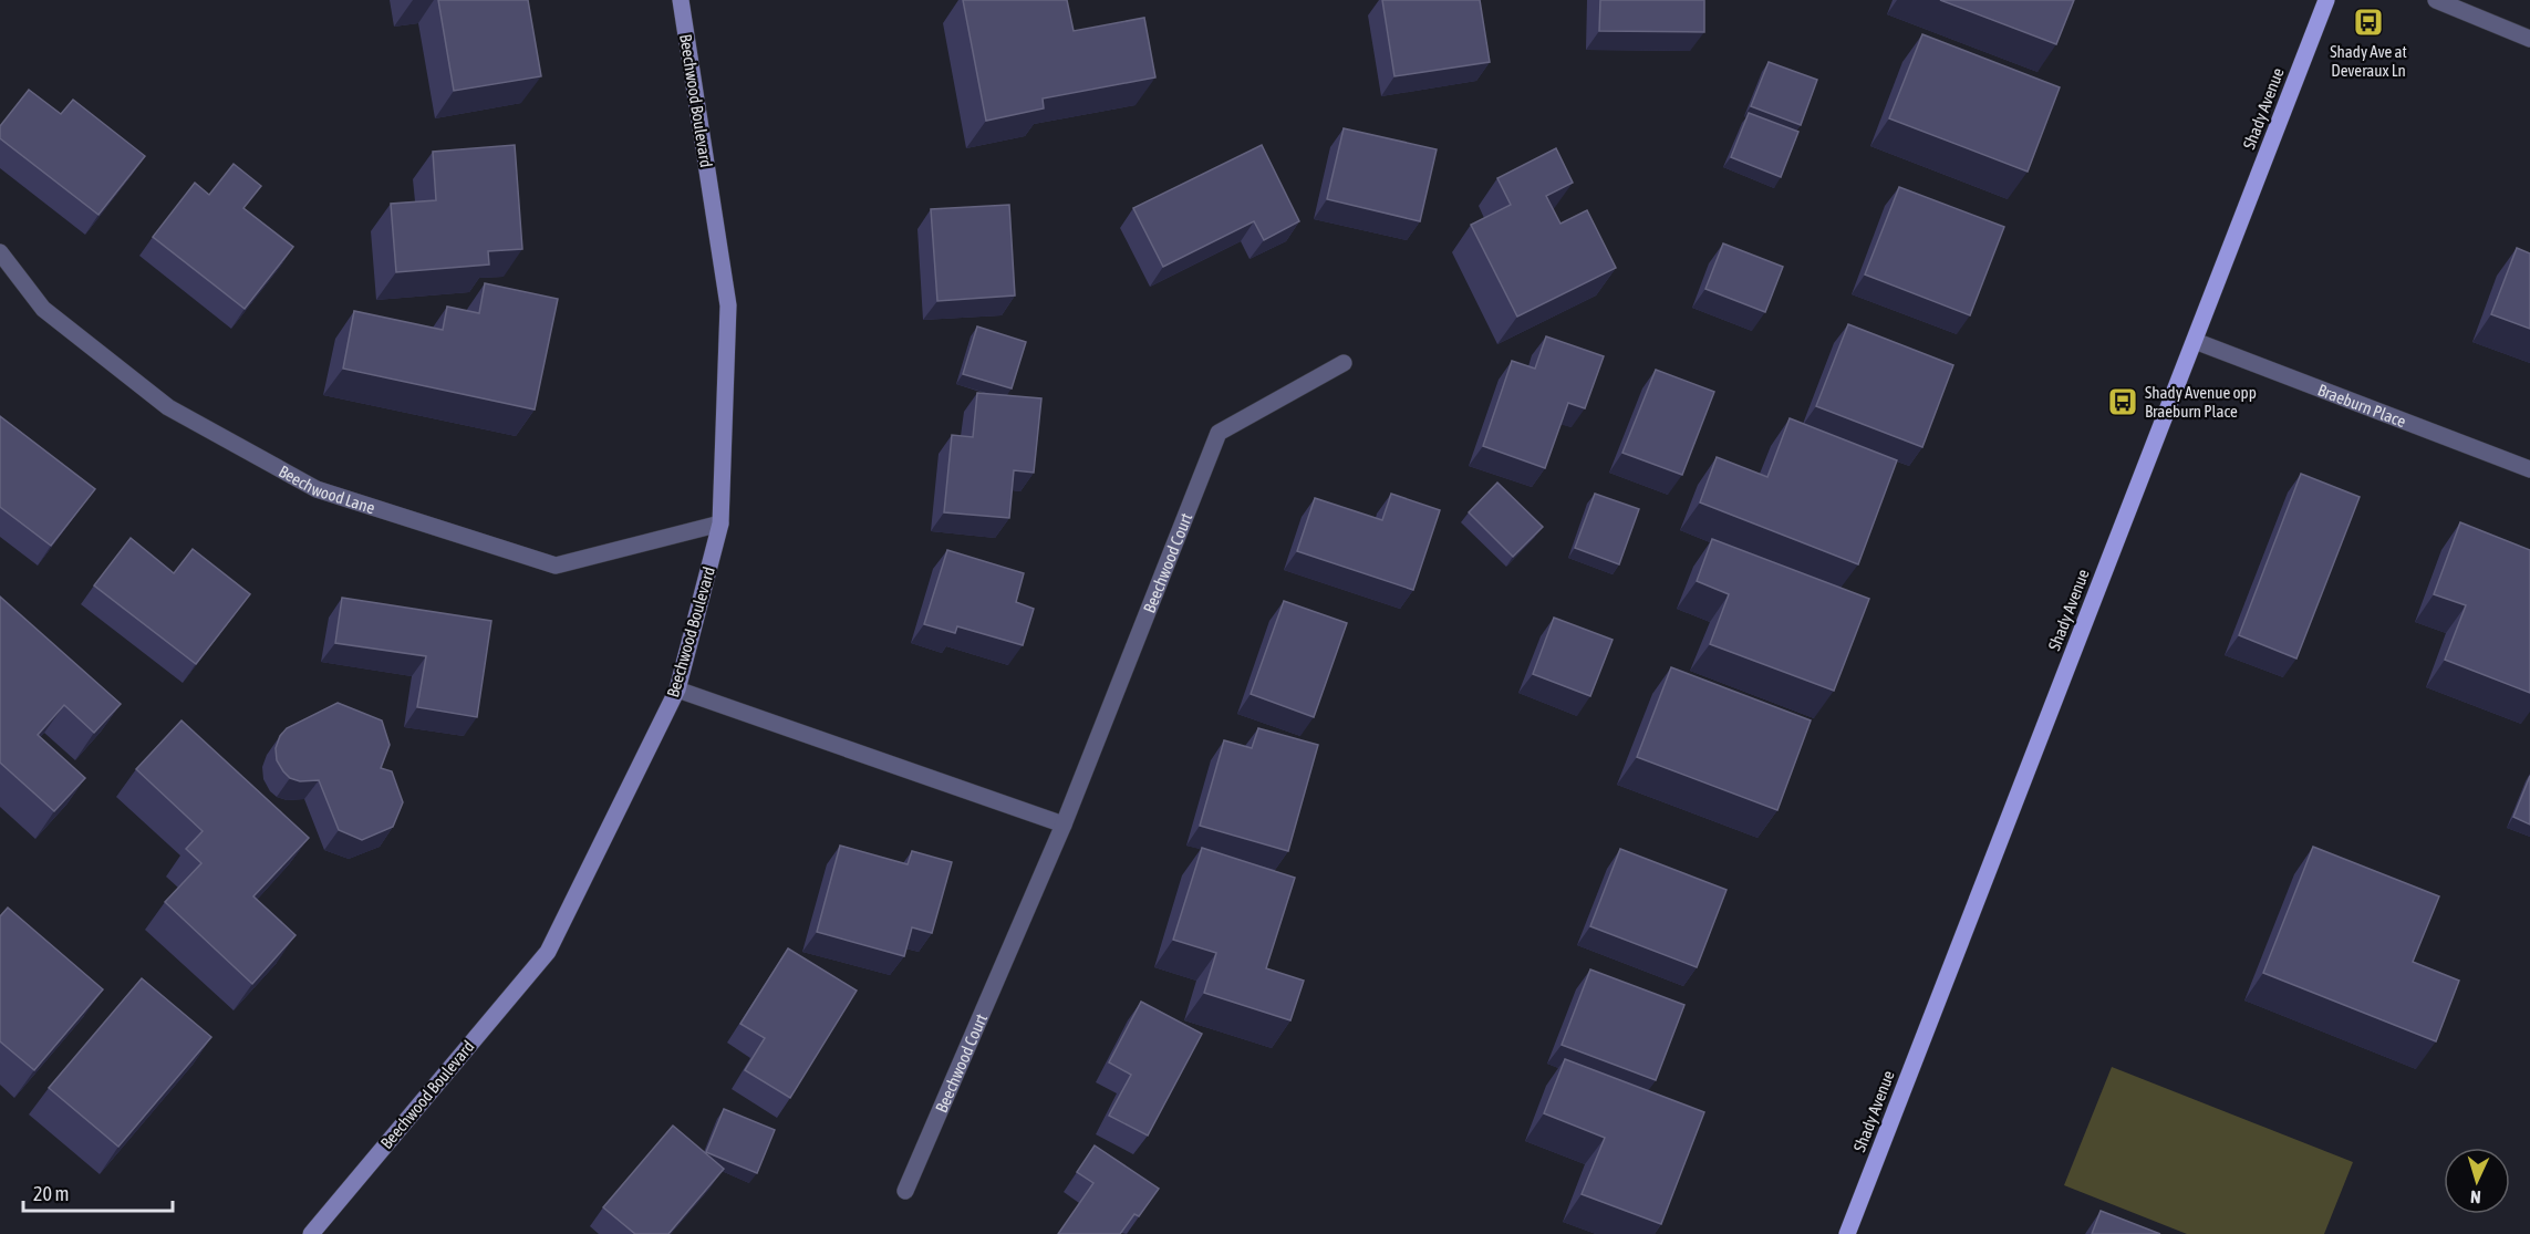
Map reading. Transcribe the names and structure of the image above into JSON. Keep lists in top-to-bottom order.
{
  "streets": {
    "main road": ["Beechwood Boulevard", "Shady Avenue"],
    "street": ["Braeburn Place", "Beechwood Lane", "Beechwood Court"]
  },
  "crossings": [
    ["Beechwood Boulevard", "Beechwood Lane"],
    ["Shady Avenue", "Braeburn Place"]
  ],
  "places": {
    "bus stop": ["Shady Ave at Deveraux Ln", "Shady Avenue opp Braeburn Place"]
  },
  "scale_bar": "20 m",
  "north": "bottom"
}
